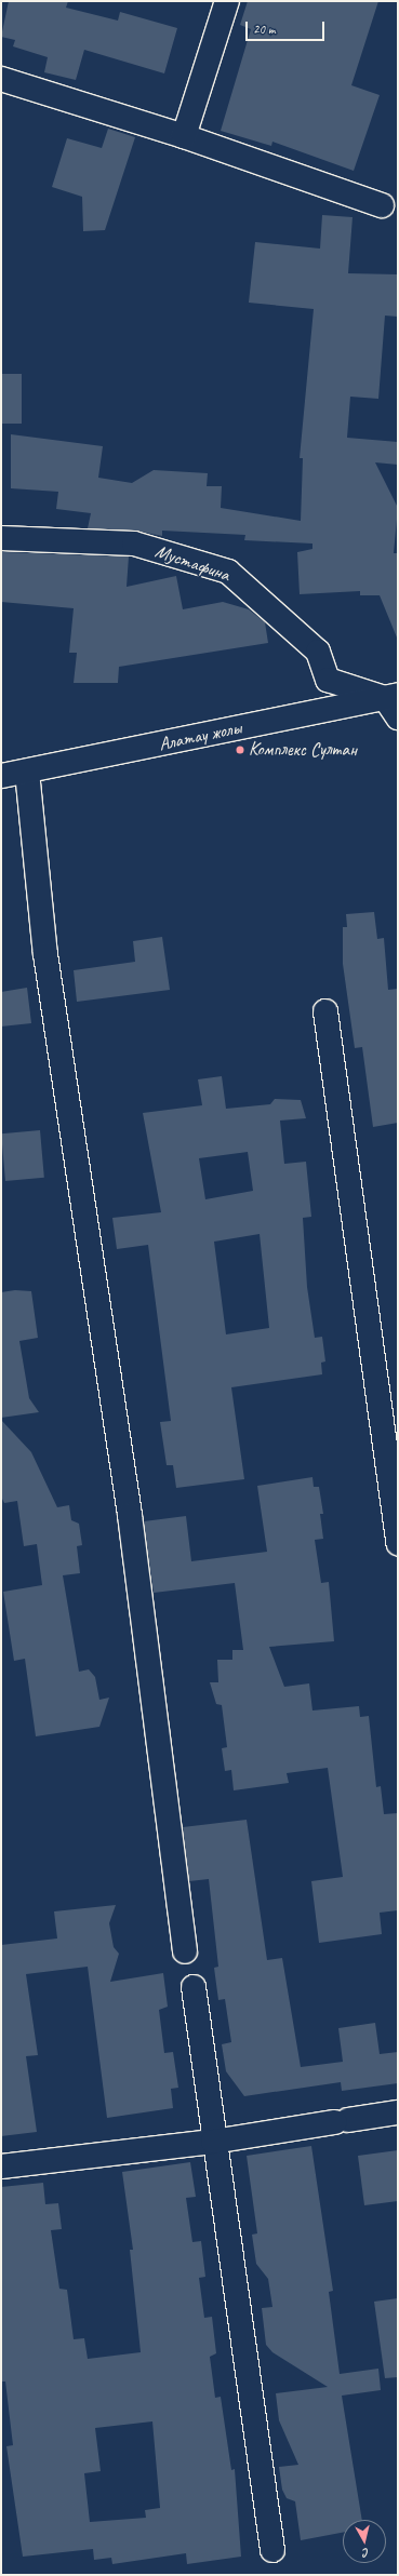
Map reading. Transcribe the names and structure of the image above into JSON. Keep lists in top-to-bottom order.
{
  "streets": {
    "street": ["Мустафина", "Алатау жолы"]
  },
  "crossings": [
    ["Мустафина", "Алатау жолы"]
  ],
  "places": ["Комплекс Султан"],
  "scale_bar": "20 m",
  "north": "bottom"
}
